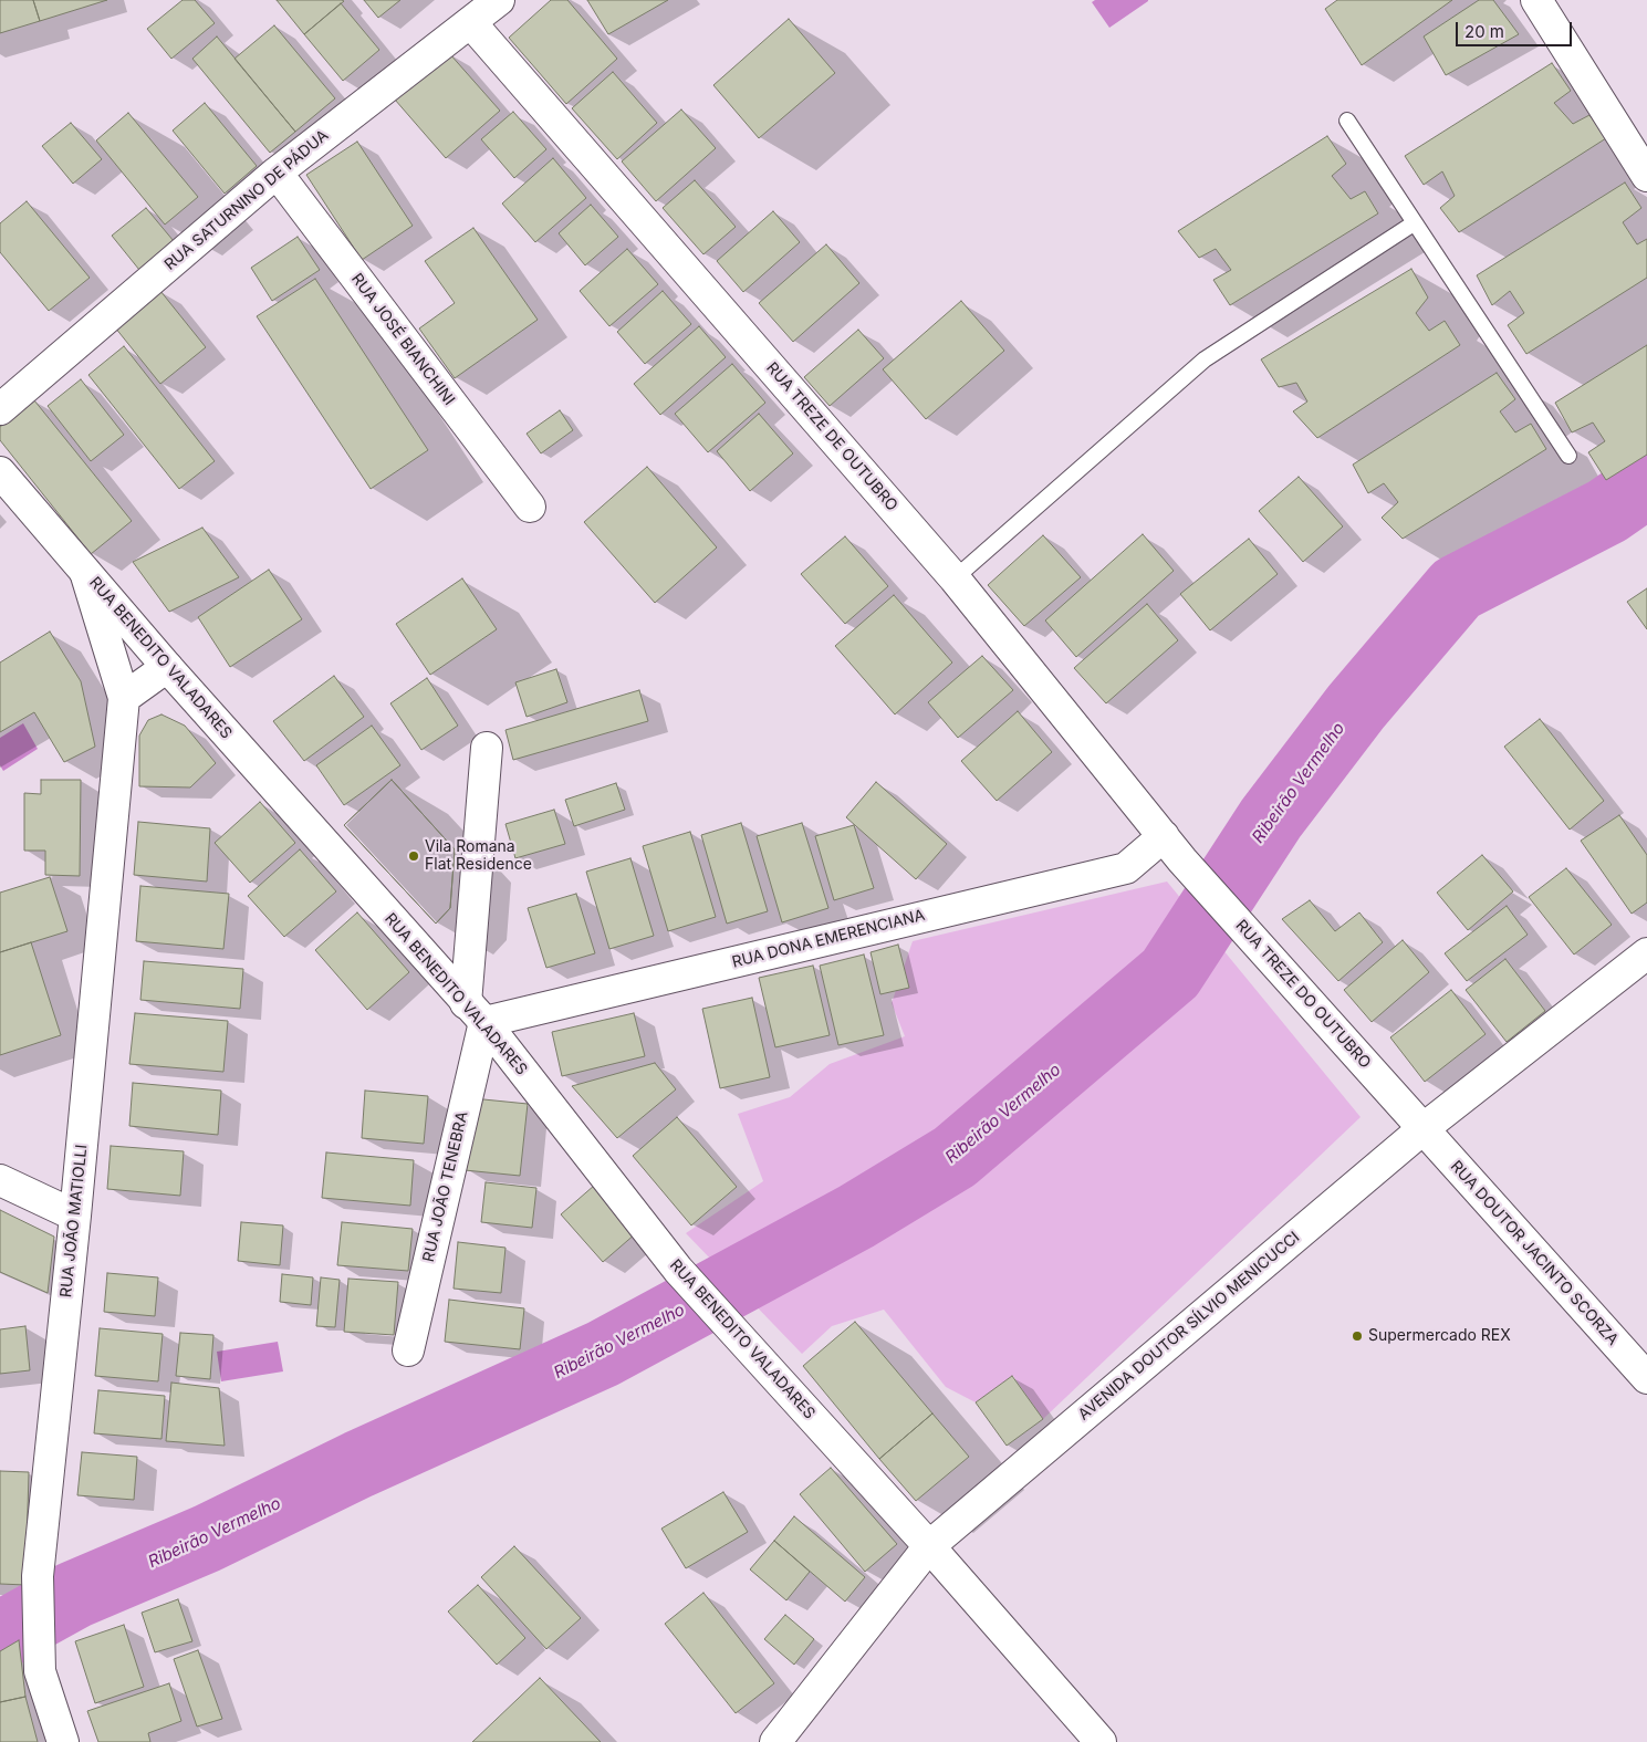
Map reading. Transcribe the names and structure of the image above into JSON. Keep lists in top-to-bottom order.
{
  "streets": {
    "street": [
      "RUA SATURNINO DE PÁDUA",
      "RUA JOSÉ BIANCHINI",
      "RUA TREZE DE OUTUBRO",
      "RUA BENEDITO VALADARES",
      "RUA DONA EMERENCIANA",
      "RUA TREZE DO OUTUBRO",
      "RUA JOÃO TENEBRA",
      "RUA JOÃO MATIOLLI",
      "RUA DOUTOR JACINTO SCORZA",
      "AVENIDA DOUTOR SÍLVIO MENICUCCI"
    ]
  },
  "crossings": [
    ["RUA SATURNINO DE PÁDUA", "RUA JOSÉ BIANCHINI"],
    ["RUA SATURNINO DE PÁDUA", "RUA TREZE DE OUTUBRO"],
    ["RUA TREZE DE OUTUBRO", "RUA DONA EMERENCIANA"],
    ["RUA TREZE DE OUTUBRO", "RUA TREZE DO OUTUBRO"],
    ["RUA BENEDITO VALADARES", "RUA DONA EMERENCIANA"],
    ["RUA BENEDITO VALADARES", "RUA JOÃO TENEBRA"],
    ["RUA BENEDITO VALADARES", "RUA JOÃO MATIOLLI"],
    ["RUA BENEDITO VALADARES", "AVENIDA DOUTOR SÍLVIO MENICUCCI"],
    ["RUA DONA EMERENCIANA", "RUA JOÃO TENEBRA"],
    ["RUA TREZE DO OUTUBRO", "RUA DOUTOR JACINTO SCORZA"],
    ["RUA TREZE DO OUTUBRO", "AVENIDA DOUTOR SÍLVIO MENICUCCI"],
    ["RUA DOUTOR JACINTO SCORZA", "AVENIDA DOUTOR SÍLVIO MENICUCCI"]
  ],
  "water": ["Ribeirão Vermelho"],
  "places": ["Vila Romana Flat Residence", "Supermercado REX"],
  "scale_bar": "20 m"
}
